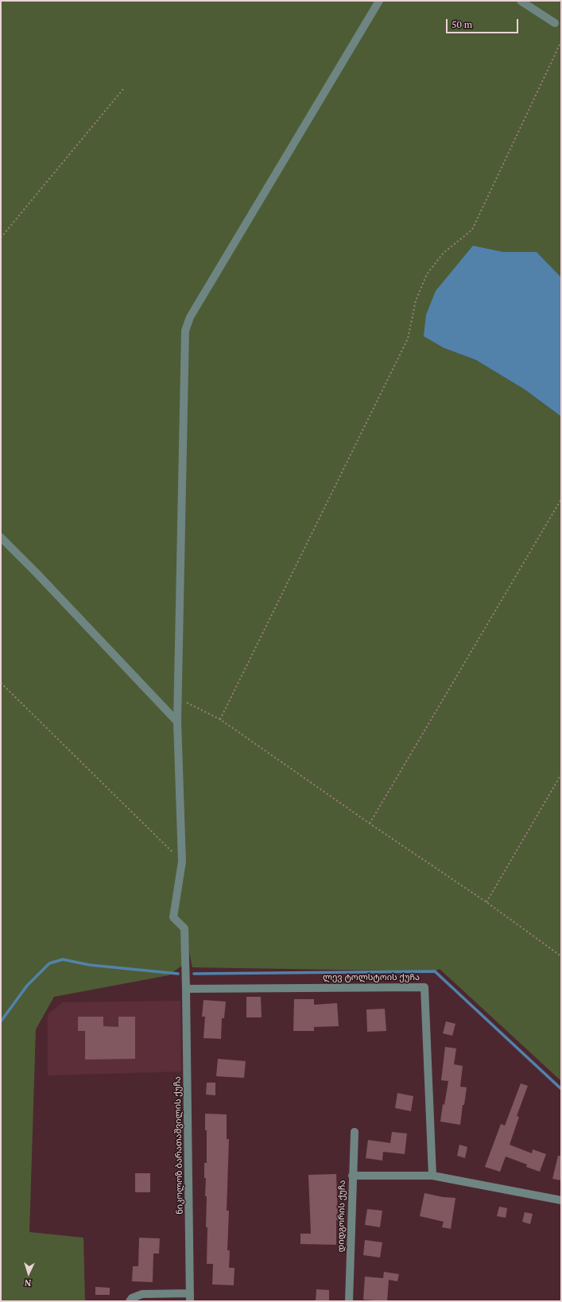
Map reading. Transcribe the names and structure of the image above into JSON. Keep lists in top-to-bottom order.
{
  "streets": {
    "street": ["ლევ ტოლსტოის ქუჩა", "ნიკოლოზ ბარათაშვილის ქუჩა", "დიდგორის ქუჩა"]
  },
  "crossings": [
    ["ლევ ტოლსტოის ქუჩა", "ნიკოლოზ ბარათაშვილის ქუჩა"]
  ],
  "scale_bar": "50 m",
  "north": "bottom"
}
